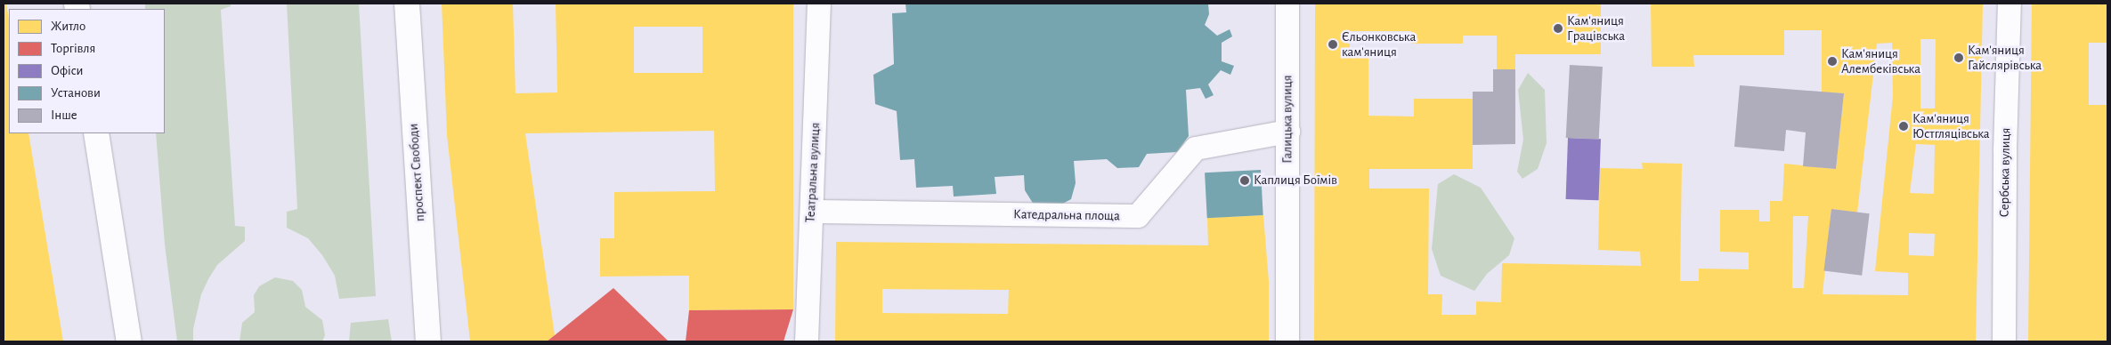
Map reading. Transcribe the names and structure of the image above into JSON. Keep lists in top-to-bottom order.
{
  "streets": {
    "main road": ["проспект Свободи"],
    "street": [
      "Галицька вулиця",
      "Театральна вулиця",
      "Сербська вулиця",
      "Катедральна площа"
    ]
  },
  "crossings": [
    ["Галицька вулиця", "Катедральна площа"],
    ["Театральна вулиця", "Катедральна площа"]
  ],
  "places": [
    "Кам'яниця Грацівська",
    "Єльонковська кам'яниця",
    "Кам'яниця Гайслярівська",
    "Кам'яниця Алембеківська",
    "Кам'яниця Юстгляцівська",
    "Каплиця Боїмів"
  ],
  "legend": [
    "Житло",
    "Торгівля",
    "Офіси",
    "Установи",
    "Інше"
  ]
}
